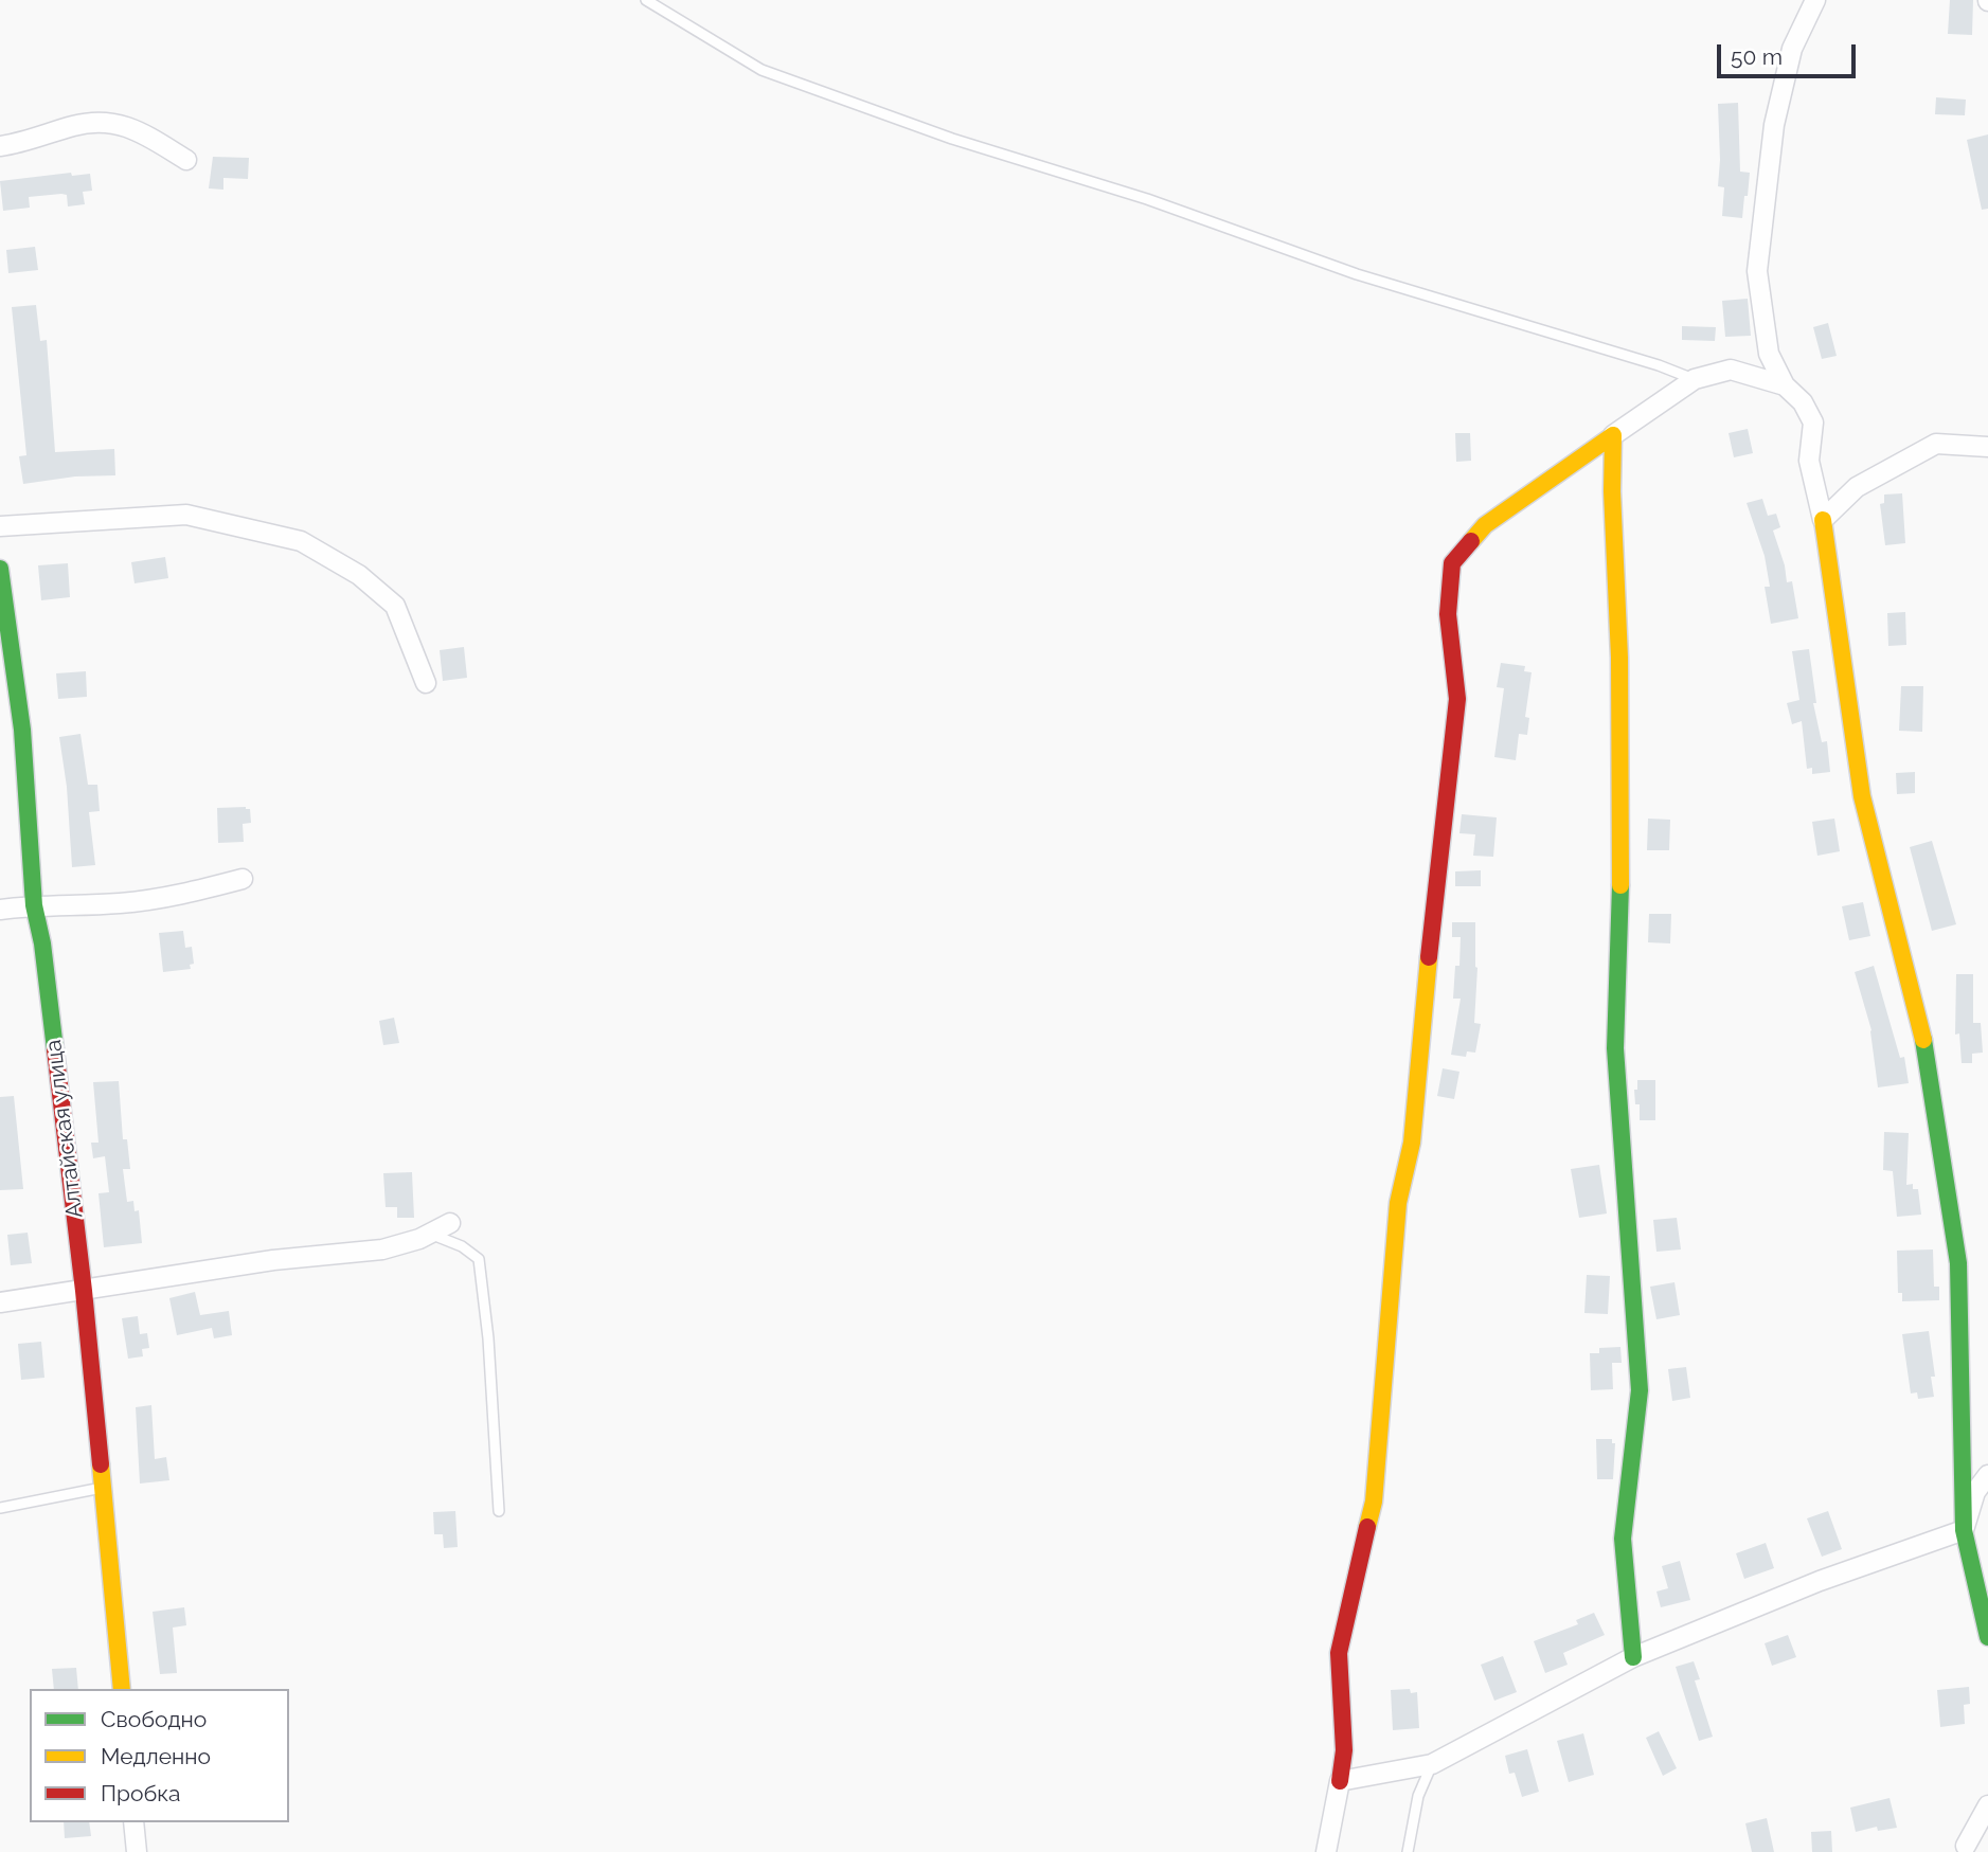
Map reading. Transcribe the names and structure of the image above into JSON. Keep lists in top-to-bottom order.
{
  "streets": {
    "street": ["Алтайская улица"]
  },
  "legend": ["Свободно", "Медленно", "Пробка"],
  "scale_bar": "50 m"
}
